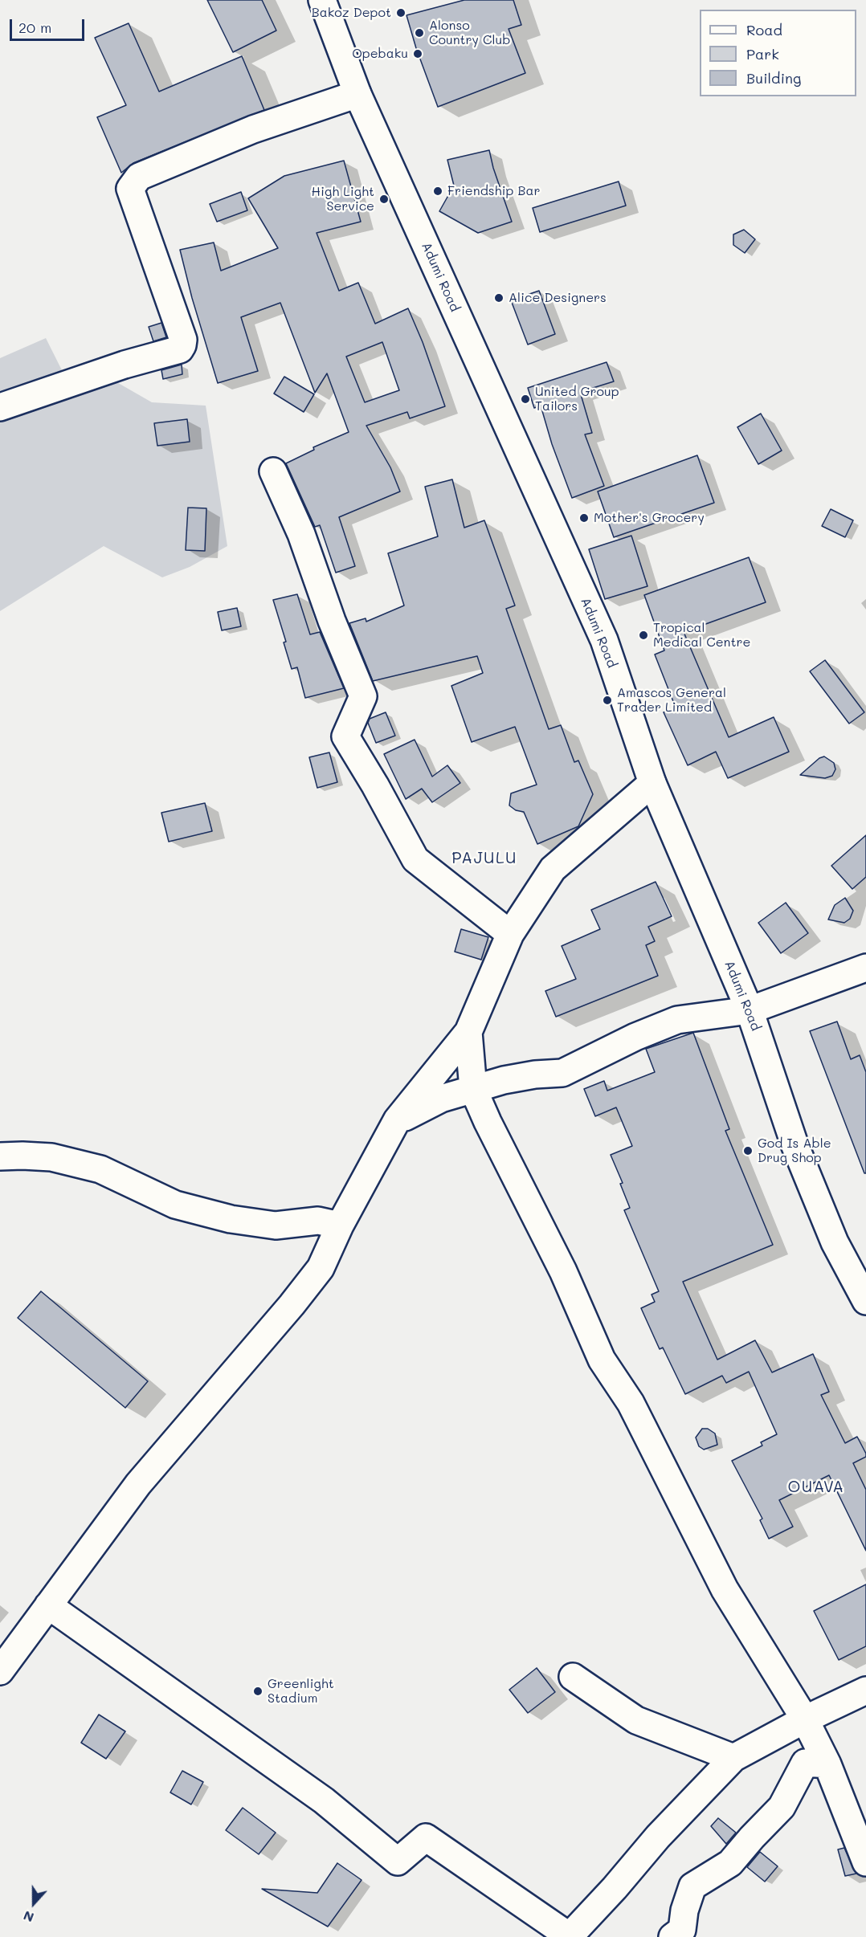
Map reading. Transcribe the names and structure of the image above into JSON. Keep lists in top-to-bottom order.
{
  "streets": {
    "street": ["Adumi Road"]
  },
  "districts": ["PAJULU", "OUAVA"],
  "places": [
    "Bakoz Depot",
    "Alonso Country Club",
    "Opebaku",
    "Friendship Bar",
    "High Light Service",
    "Alice Designers",
    "United Group Tailors",
    "Mother's Grocery",
    "Tropical Medical Centre",
    "Amascos General Trader Limited",
    "God Is Able Drug Shop",
    "Greenlight Stadium"
  ],
  "legend": ["Road", "Park", "Building"],
  "scale_bar": "20 m",
  "north": "bottom"
}
